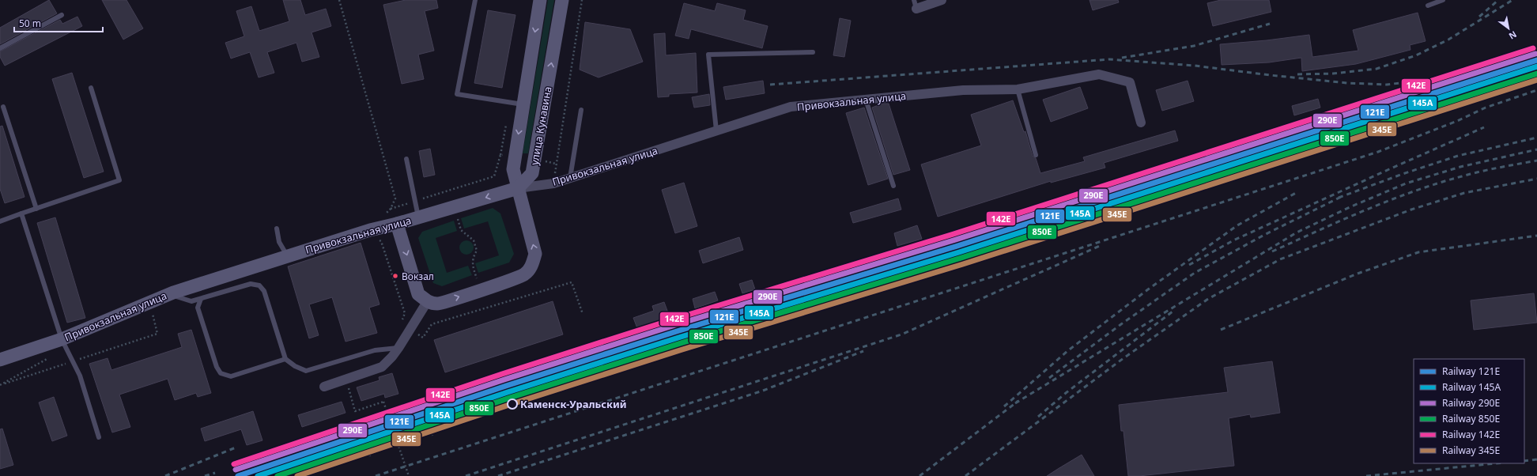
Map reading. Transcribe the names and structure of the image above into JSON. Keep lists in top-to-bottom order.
{
  "streets": {
    "street": ["Привокзальная улица", "улица Кунавина"]
  },
  "crossings": [
    ["Привокзальная улица", "улица Кунавина"]
  ],
  "places": ["Вокзал", "Каменск-Уральский"],
  "lines": [
    "rail line 142Е",
    "rail line 290Е",
    "rail line 121Е",
    "rail line 145А",
    "rail line 850Е",
    "rail line 345Е"
  ],
  "legend": [
    "Railway 121Е",
    "Railway 145А",
    "Railway 290Е",
    "Railway 850Е",
    "Railway 142Е",
    "Railway 345Е"
  ],
  "scale_bar": "50 m",
  "north": "bottom right"
}
